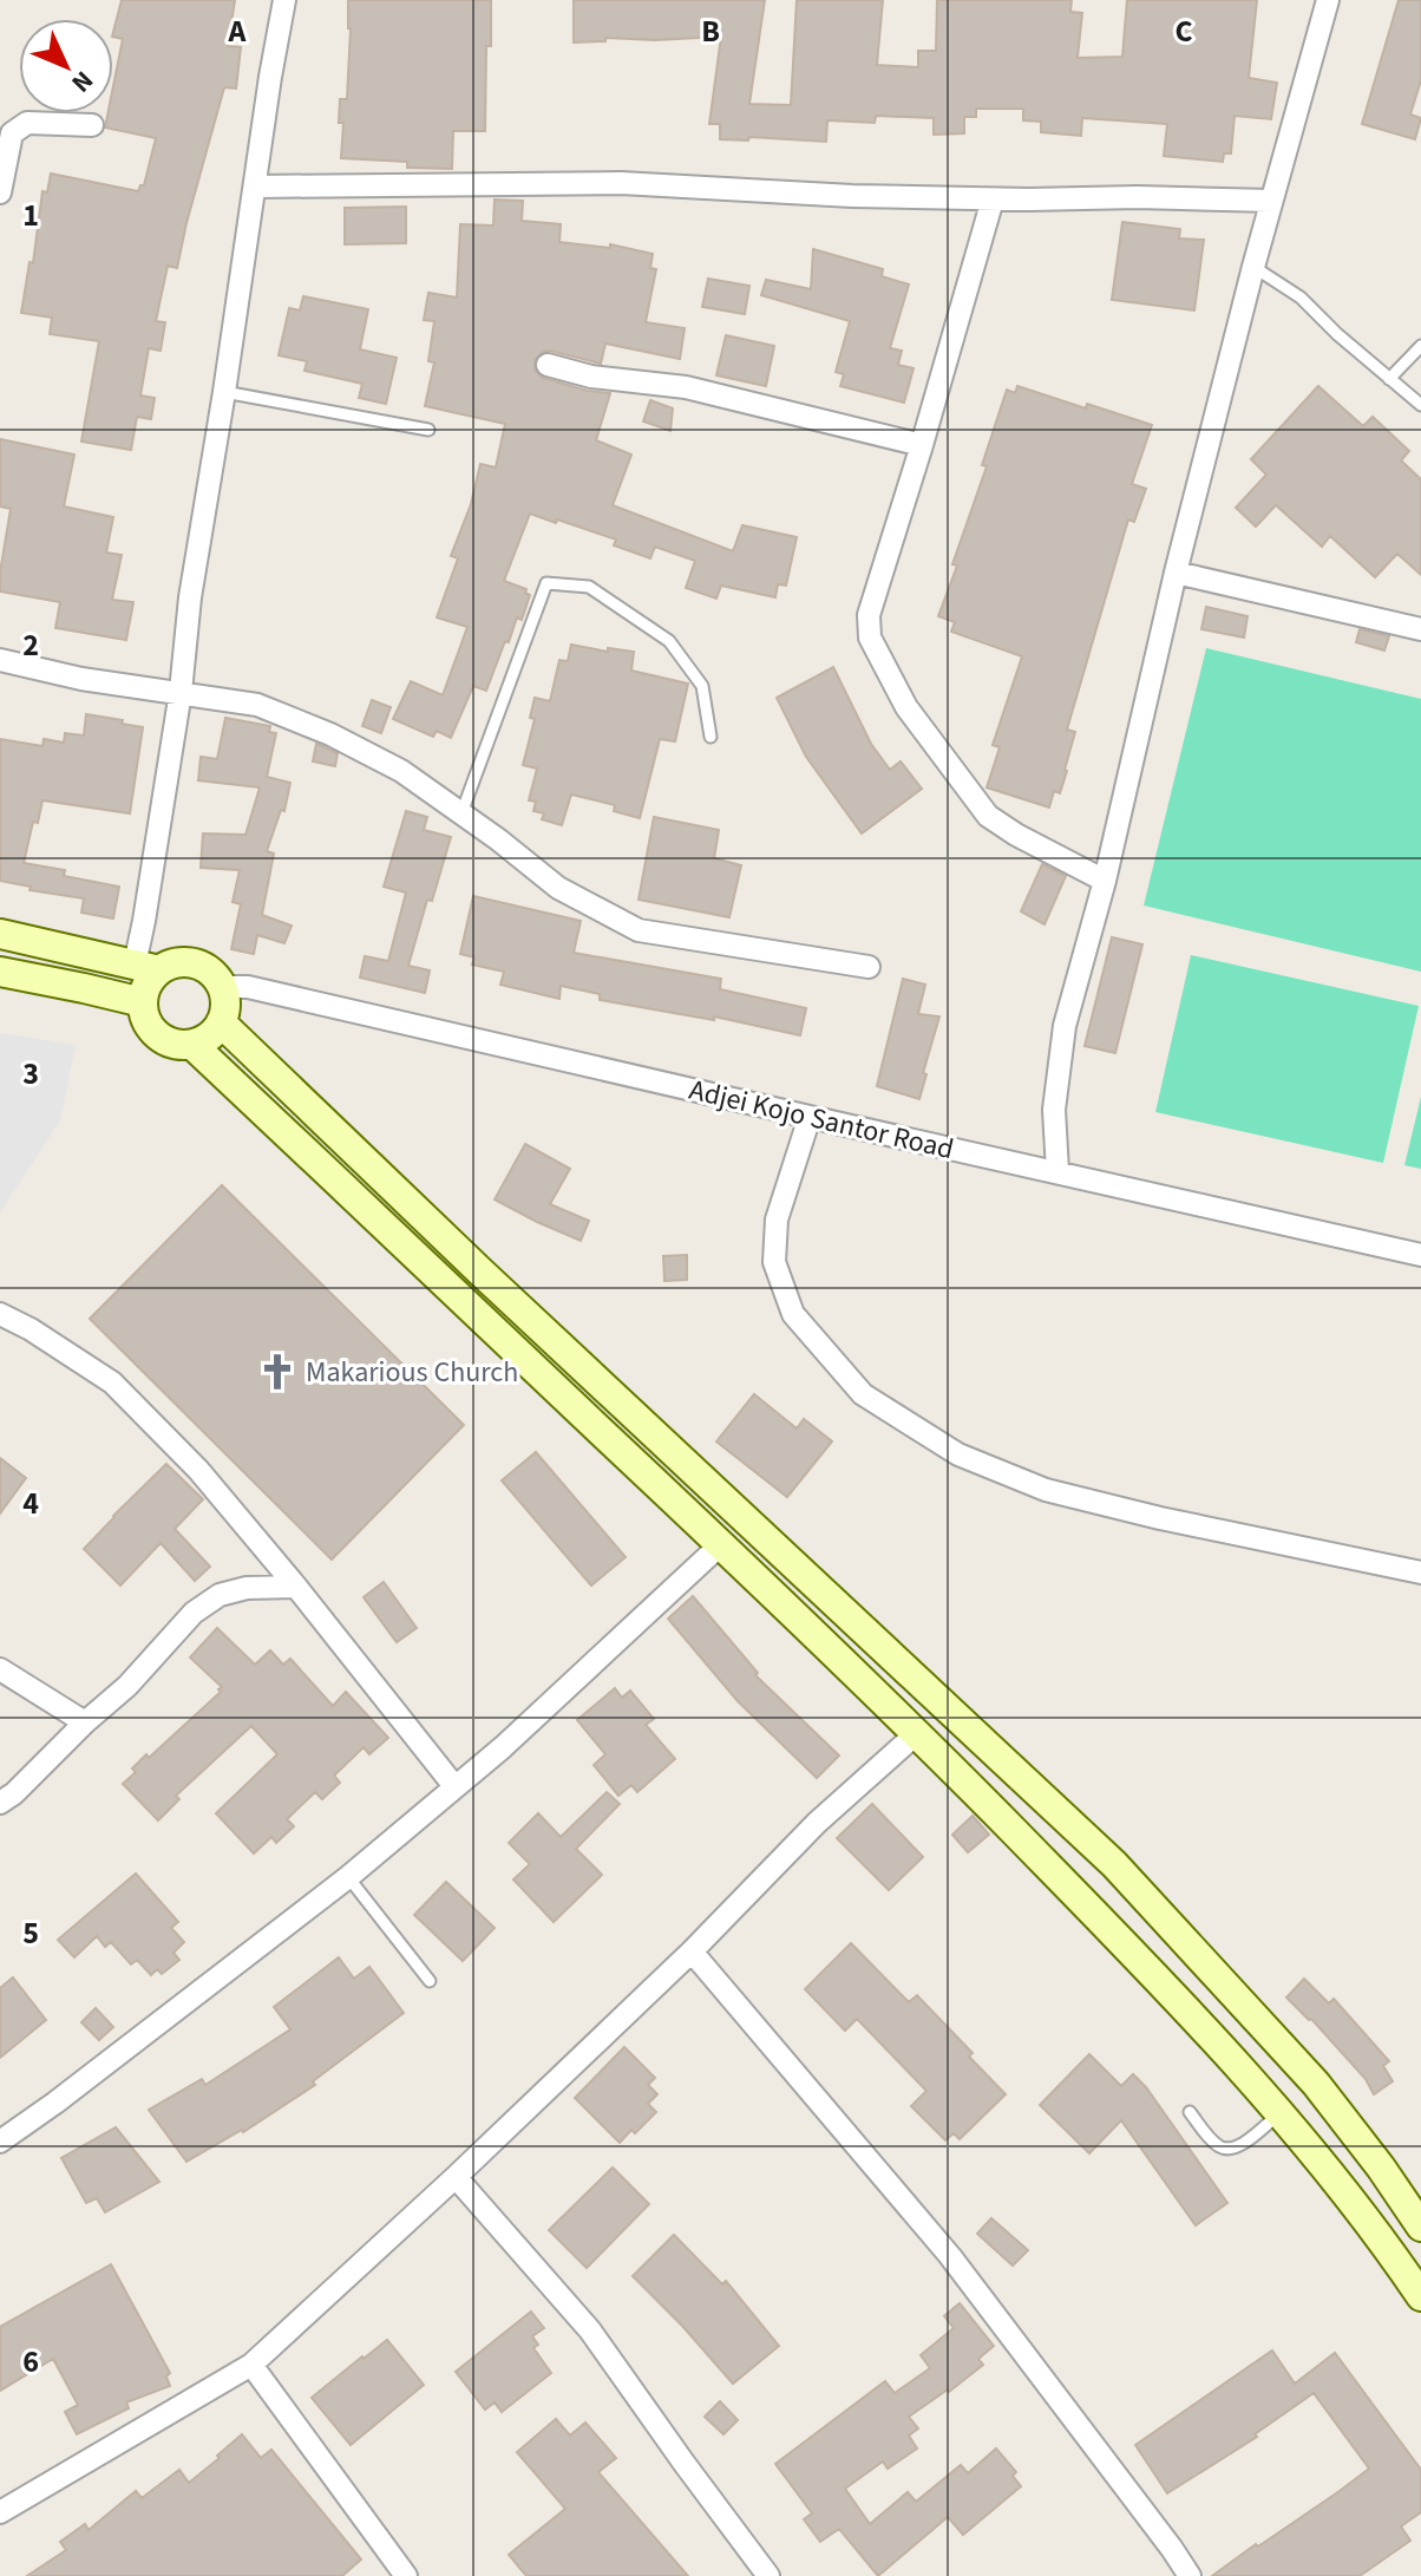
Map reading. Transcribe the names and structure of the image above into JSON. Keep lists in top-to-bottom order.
{
  "streets": {
    "street": ["Adjei Kojo Santor Road"]
  },
  "places": {
    "church": ["Makarious Church"]
  },
  "north": "bottom right",
  "grid": {
    "columns": ["A", "B", "C"],
    "rows": [
      "1",
      "2",
      "3",
      "4",
      "5",
      "6"
    ]
  }
}
